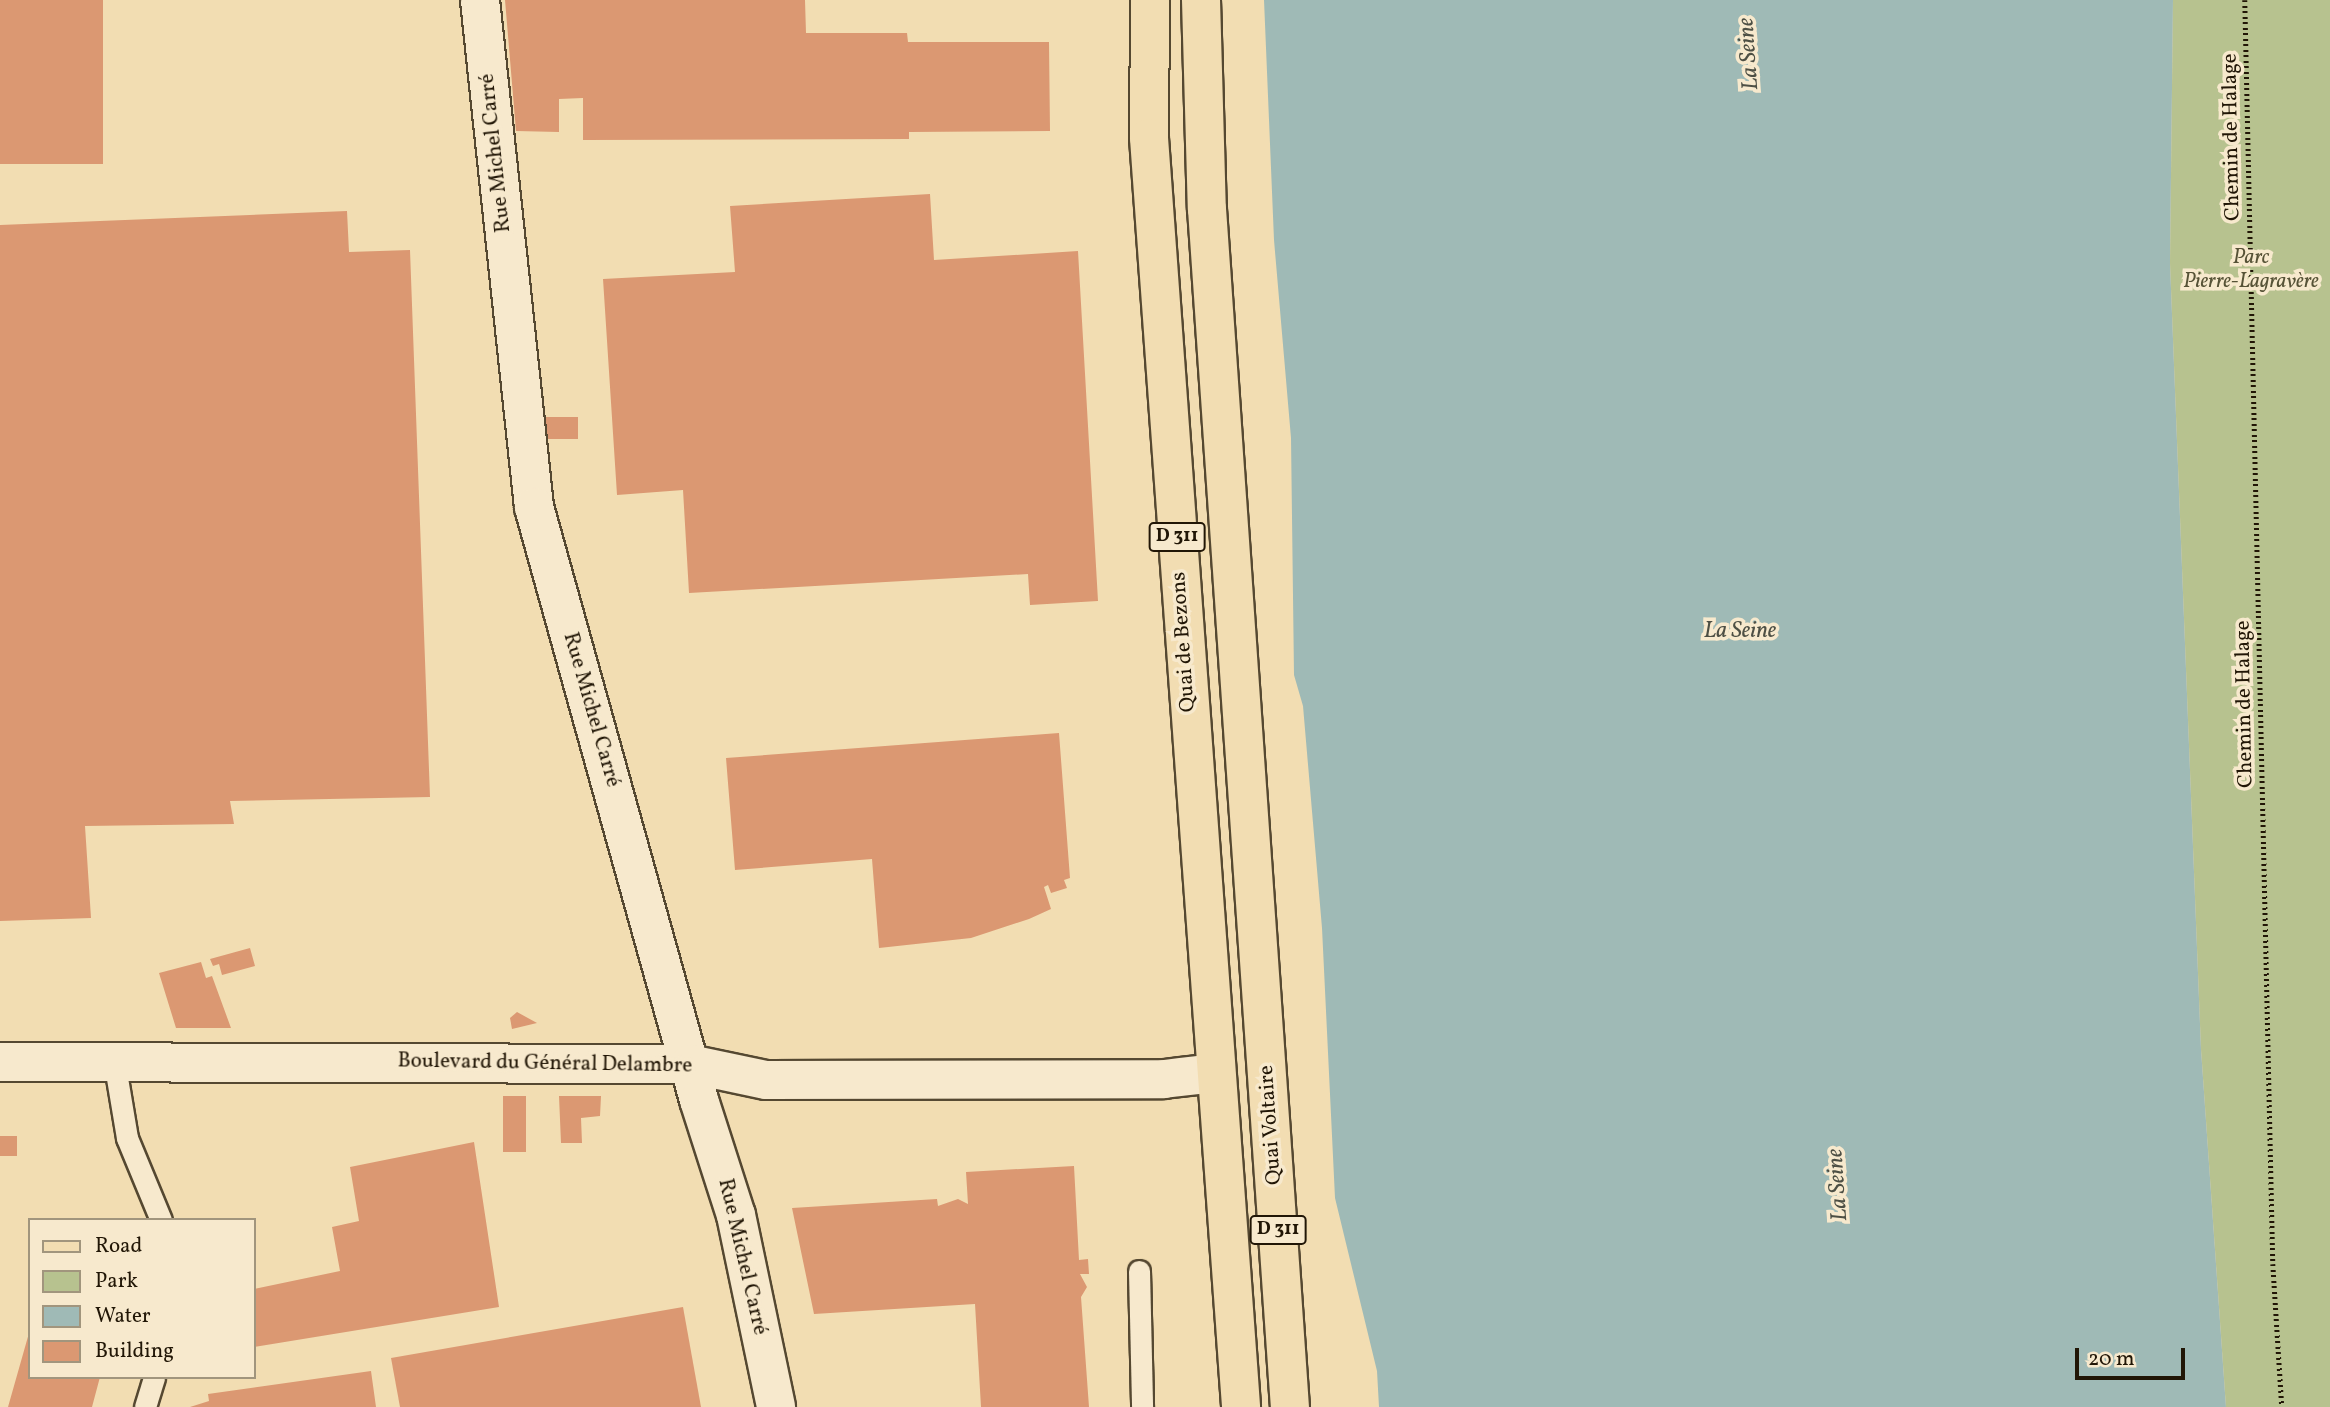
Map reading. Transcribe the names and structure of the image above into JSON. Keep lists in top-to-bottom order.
{
  "streets": {
    "main road": ["D 311", "Quai de Bezons", "Quai Voltaire"],
    "street": ["Rue Michel Carré", "Boulevard du Général Delambre"],
    "path": ["Chemin de Halage"]
  },
  "crossings": [
    ["Rue Michel Carré", "Boulevard du Général Delambre"],
    ["D 311", "Quai de Bezons"],
    ["D 311", "Boulevard du Général Delambre"],
    ["D 311", "Quai Voltaire"],
    ["Quai de Bezons", "Boulevard du Général Delambre"]
  ],
  "water": ["La Seine"],
  "parks": ["Parc Pierre-Lagravère"],
  "legend": [
    "Road",
    "Park",
    "Water",
    "Building"
  ],
  "scale_bar": "20 m"
}
